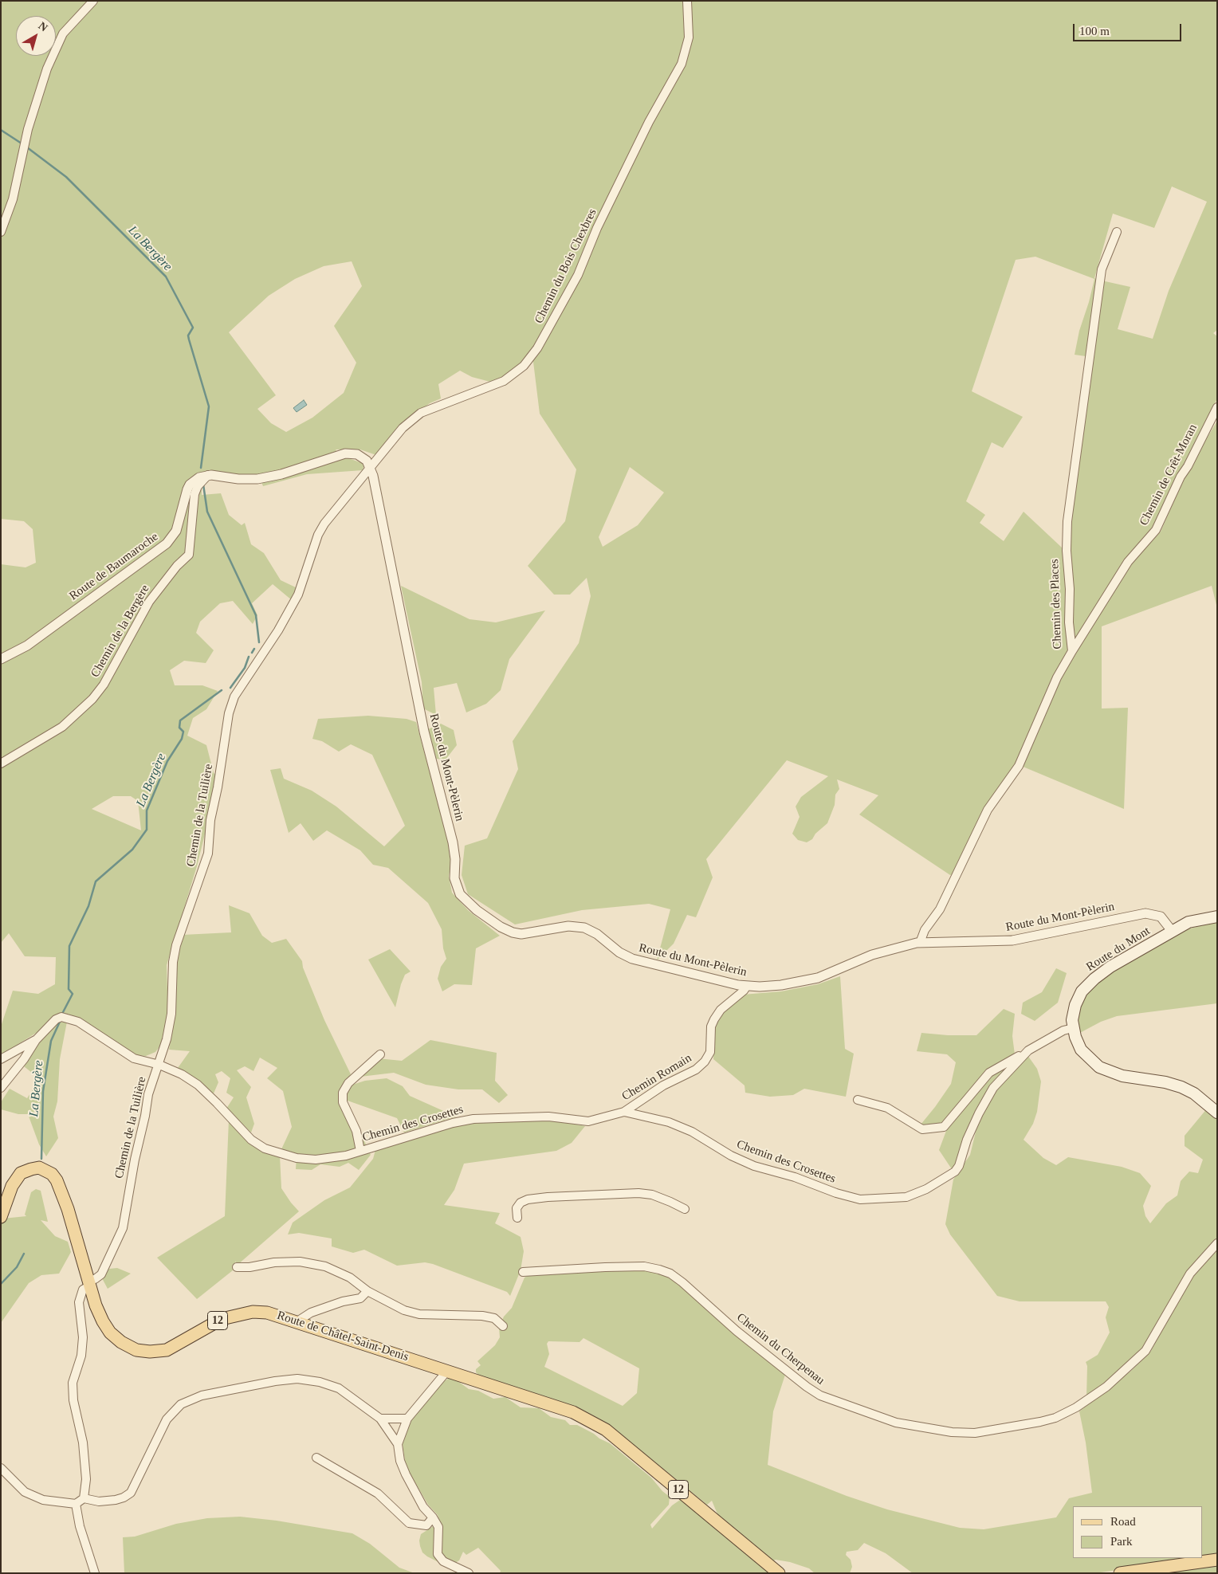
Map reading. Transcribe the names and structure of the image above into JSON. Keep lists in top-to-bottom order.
{
  "streets": {
    "main road": ["Route du Mont", "12", "Route de Châtel-Saint-Denis"],
    "street": [
      "Chemin du Bois Chexbres",
      "Chemin de Crêt-Moran",
      "Route de Baumaroche",
      "Chemin des Places",
      "Chemin de la Bergère",
      "Route du Mont-Pèlerin",
      "Chemin de la Tuilière",
      "Chemin Romain",
      "Chemin des Crosettes",
      "Chemin du Cherpenau"
    ]
  },
  "crossings": [
    ["Chemin du Bois Chexbres", "Route du Mont-Pèlerin"],
    ["Chemin du Bois Chexbres", "Chemin de la Tuilière"],
    ["Chemin de Crêt-Moran", "Chemin des Places"],
    ["Route de Baumaroche", "Chemin de la Bergère"],
    ["Chemin des Places", "Route du Mont-Pèlerin"],
    ["Route du Mont-Pèlerin", "Chemin de la Tuilière"],
    ["Route du Mont-Pèlerin", "Route du Mont"],
    ["Route du Mont-Pèlerin", "Chemin Romain"],
    ["Chemin de la Tuilière", "Chemin des Crosettes"],
    ["Chemin de la Tuilière", "Route de Châtel-Saint-Denis"],
    ["Route du Mont", "Chemin des Crosettes"],
    ["Chemin Romain", "Chemin des Crosettes"]
  ],
  "water": ["La Bergère"],
  "legend": ["Road", "Park"],
  "scale_bar": "100 m",
  "north": "top right"
}
